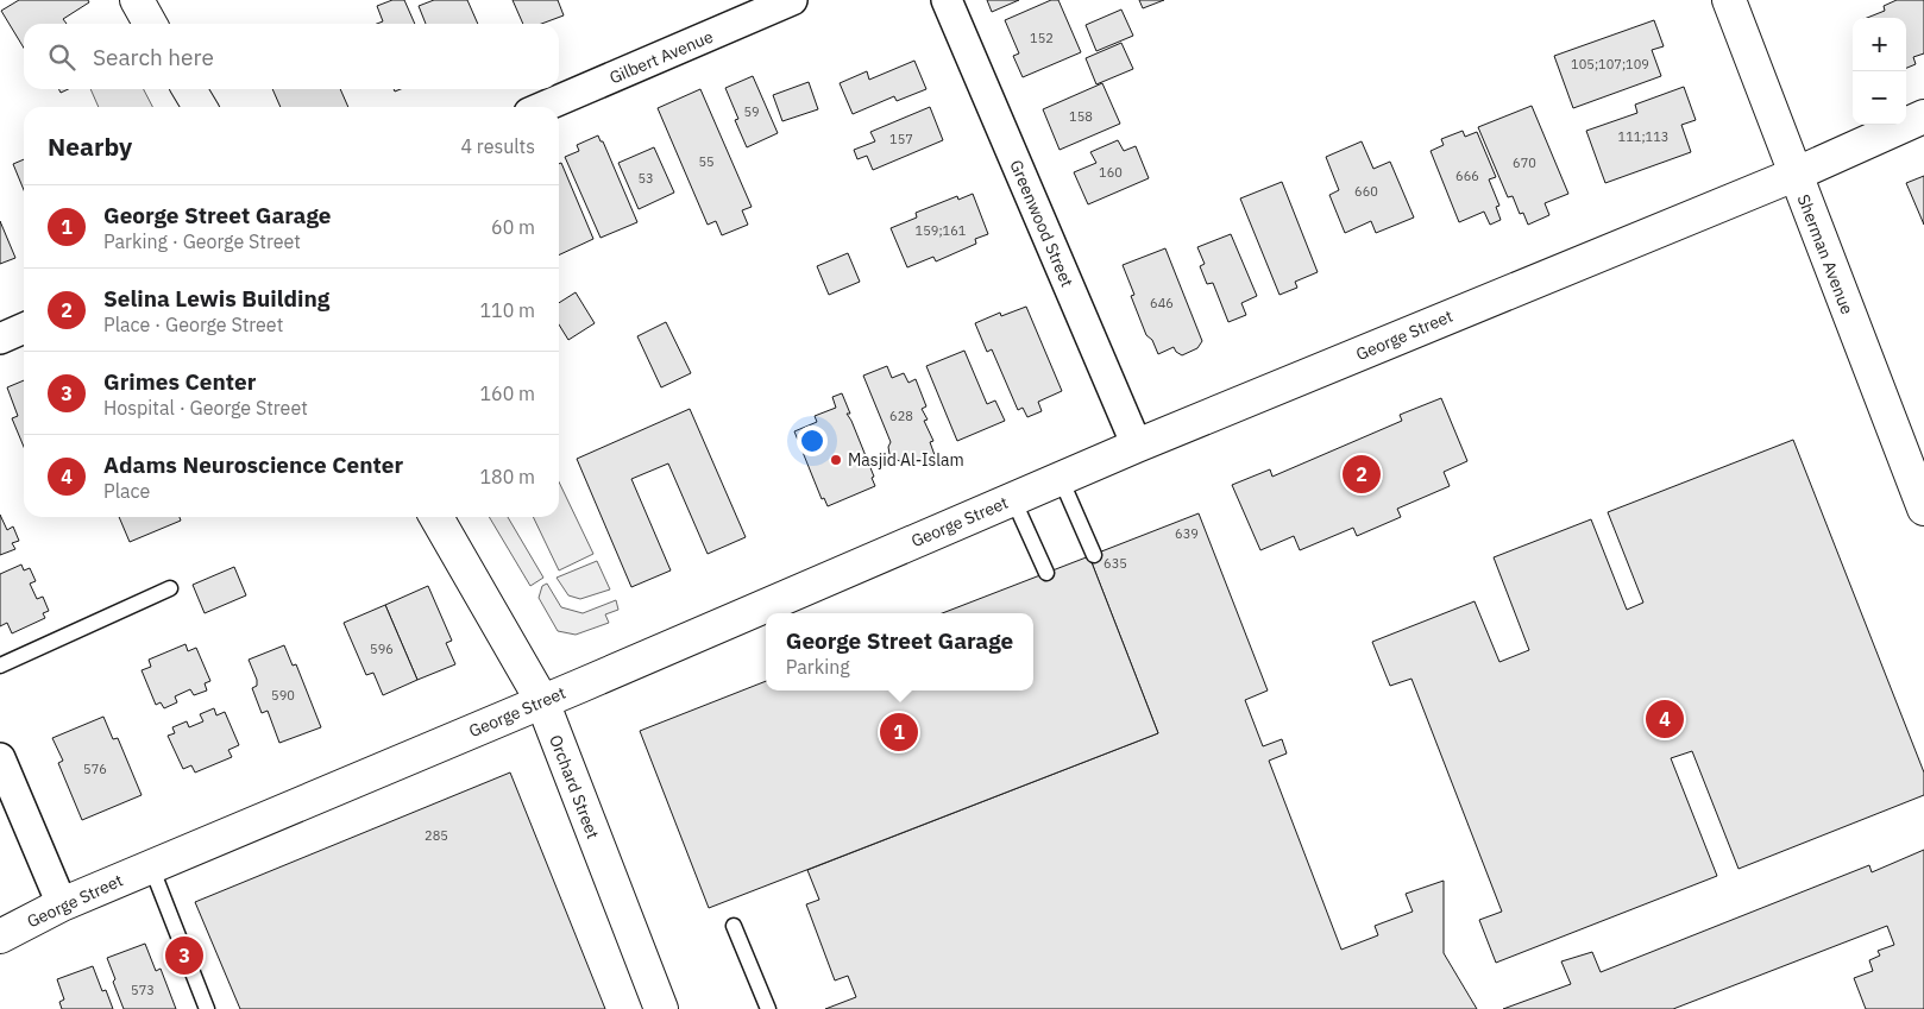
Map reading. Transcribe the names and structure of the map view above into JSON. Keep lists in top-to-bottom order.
{
  "streets": {
    "main road": ["Sherman Avenue", "George Street", "Orchard Street"],
    "street": ["Gilbert Avenue", "Greenwood Street"]
  },
  "crossings": [
    ["Greenwood Street", "George Street"],
    ["Sherman Avenue", "George Street"],
    ["George Street", "Orchard Street"]
  ],
  "places": ["Masjid Al-Islam"],
  "house_numbers": [
    "152",
    "105;107;109",
    "59",
    "158",
    "111;113",
    "157",
    "55",
    "670",
    "160",
    "666",
    "53",
    "660",
    "159;161",
    "646",
    "628",
    "639",
    "635",
    "596",
    "590",
    "576",
    "285",
    "573"
  ],
  "page": {
    "map_buttons": ["+", "−"],
    "search": "Search here",
    "heading": ["Nearby", "4 results"],
    "list": [
      {
        "mark": "1",
        "name": "George Street Garage",
        "note": "Parking · George Street",
        "value": "60 m"
      },
      {
        "mark": "2",
        "name": "Selina Lewis Building",
        "note": "Place · George Street",
        "value": "110 m"
      },
      {
        "mark": "3",
        "name": "Grimes Center",
        "note": "Hospital · George Street",
        "value": "160 m"
      },
      {
        "mark": "4",
        "name": "Adams Neuroscience Center",
        "note": "Place",
        "value": "180 m"
      }
    ],
    "pins": [
      "2",
      "4",
      "1",
      "3"
    ],
    "popup": ["George Street Garage", "Parking"]
  }
}
